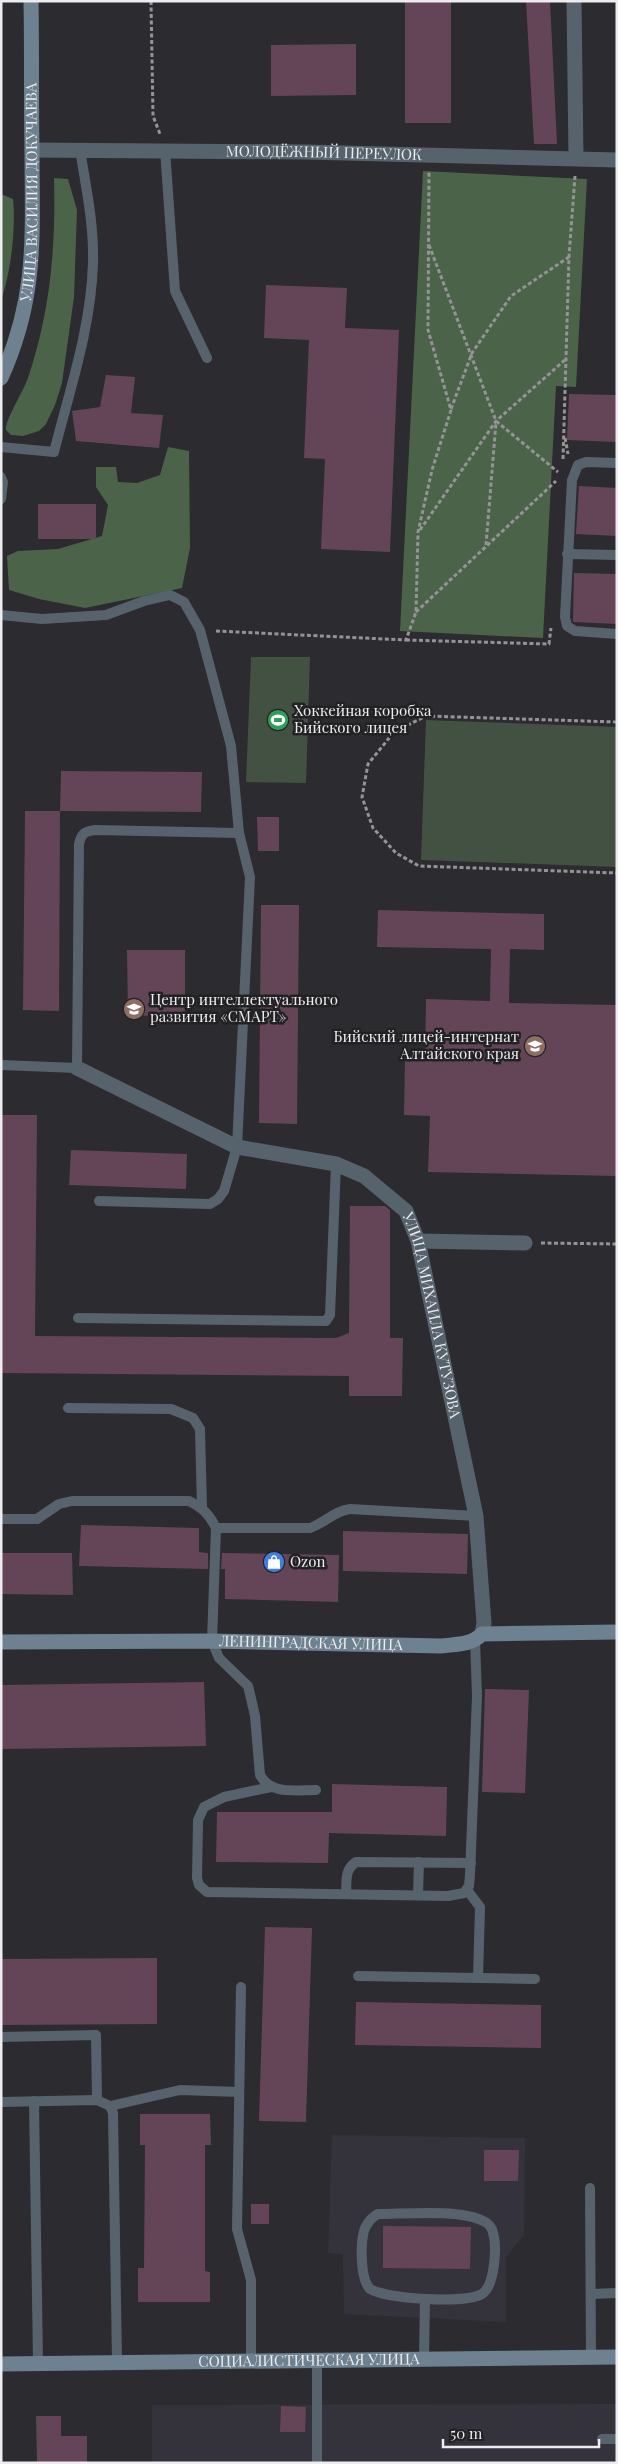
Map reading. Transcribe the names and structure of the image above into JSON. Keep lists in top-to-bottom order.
{
  "streets": {
    "street": [
      "МОЛОДЁЖНЫЙ ПЕРЕУЛОК",
      "УЛИЦА ВАСИЛИЯ ДОКУЧАЕВА",
      "УЛИЦА МИХАИЛА КУТУЗОВА",
      "ЛЕНИНГРАДСКАЯ УЛИЦА",
      "СОЦИАЛИСТИЧЕСКАЯ УЛИЦА"
    ]
  },
  "crossings": [
    ["МОЛОДЁЖНЫЙ ПЕРЕУЛОК", "УЛИЦА ВАСИЛИЯ ДОКУЧАЕВА"],
    ["УЛИЦА МИХАИЛА КУТУЗОВА", "ЛЕНИНГРАДСКАЯ УЛИЦА"]
  ],
  "places": {
    "sports": ["Хоккейная коробка Бийского лицея"],
    "school or university": ["Центр интеллектуального развития «СМАРТ»", "Бийский лицей-интернат Алтайского края"],
    "shop": ["Ozon"]
  },
  "scale_bar": "50 m"
}
